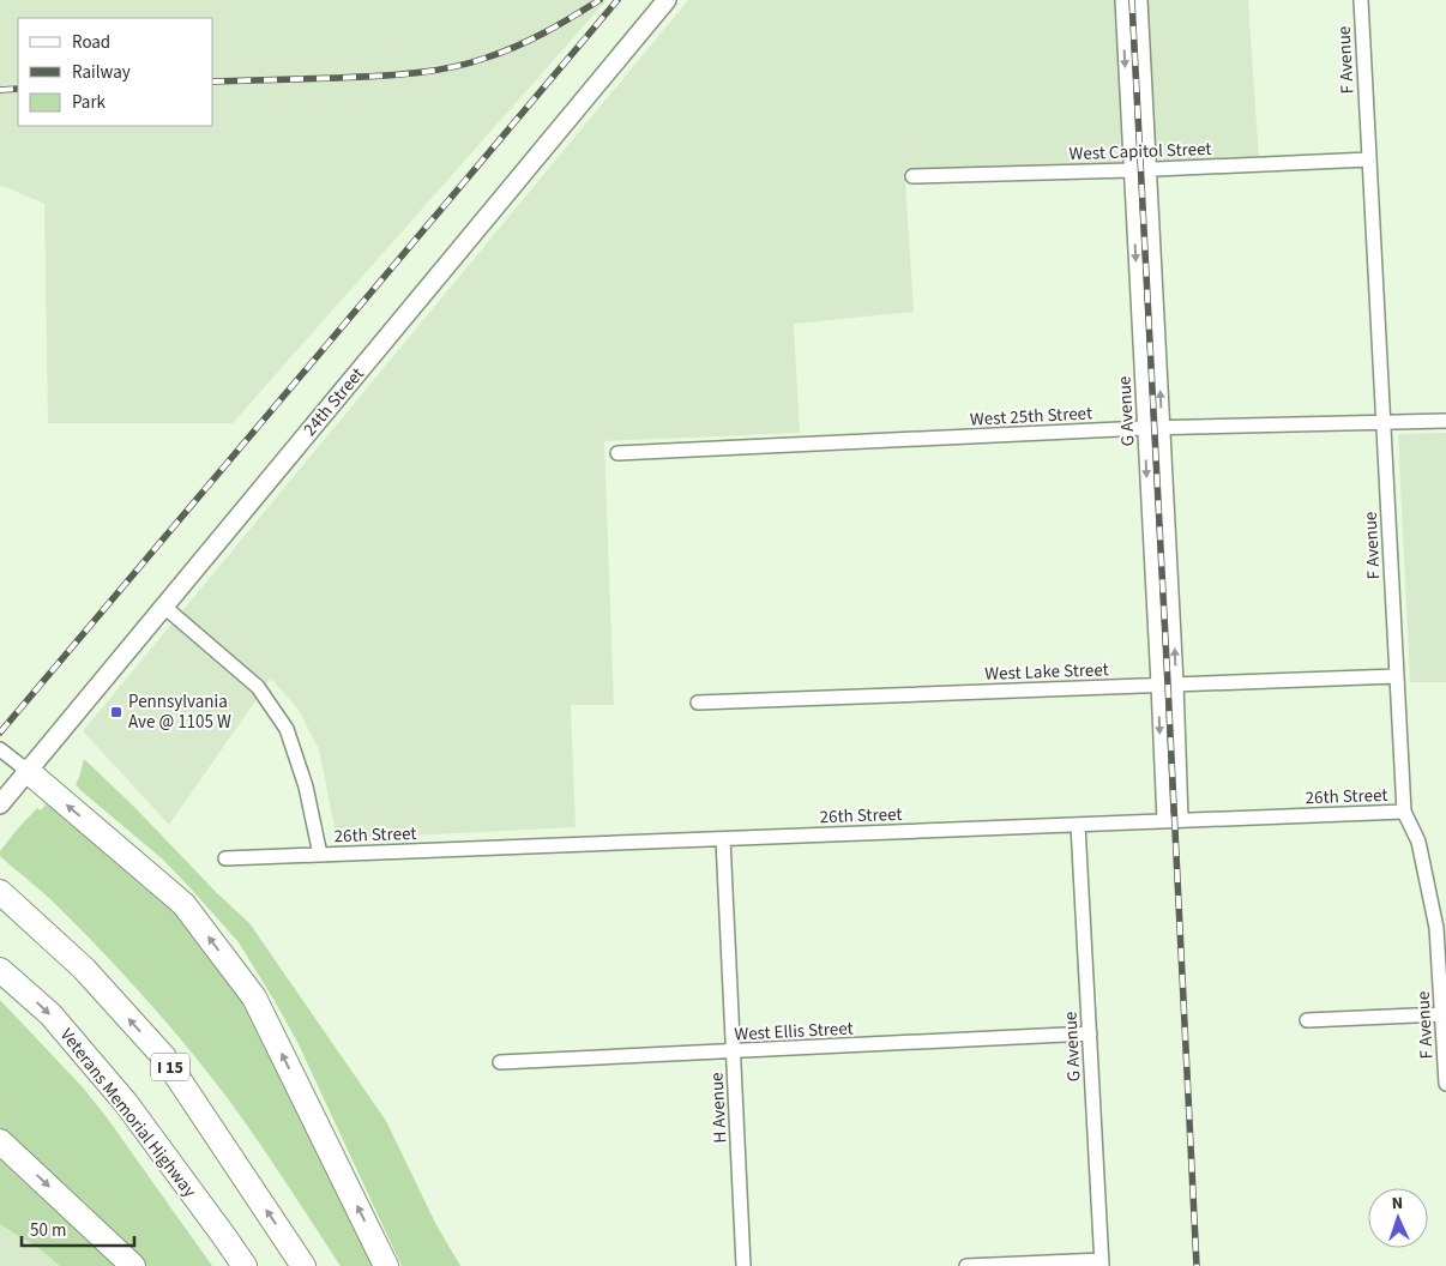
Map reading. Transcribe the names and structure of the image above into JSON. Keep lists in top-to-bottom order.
{
  "streets": {
    "highway": ["I 15", "Veterans Memorial Highway"],
    "main road": ["24th Street"],
    "street": [
      "F Avenue",
      "West Capitol Street",
      "G Avenue",
      "West 25th Street",
      "West Lake Street",
      "26th Street",
      "West Ellis Street",
      "H Avenue"
    ]
  },
  "crossings": [
    ["F Avenue", "West Capitol Street"],
    ["F Avenue", "West 25th Street"],
    ["F Avenue", "West Lake Street"],
    ["F Avenue", "26th Street"],
    ["West Capitol Street", "G Avenue"],
    ["24th Street", "26th Street"],
    ["G Avenue", "West 25th Street"],
    ["G Avenue", "West Lake Street"],
    ["G Avenue", "26th Street"],
    ["G Avenue", "West Ellis Street"],
    ["26th Street", "H Avenue"],
    ["West Ellis Street", "H Avenue"]
  ],
  "places": {
    "transit": ["Pennsylvania Ave @ 1105 W"]
  },
  "legend": ["Road", "Railway", "Park"],
  "scale_bar": "50 m",
  "north": "top"
}
